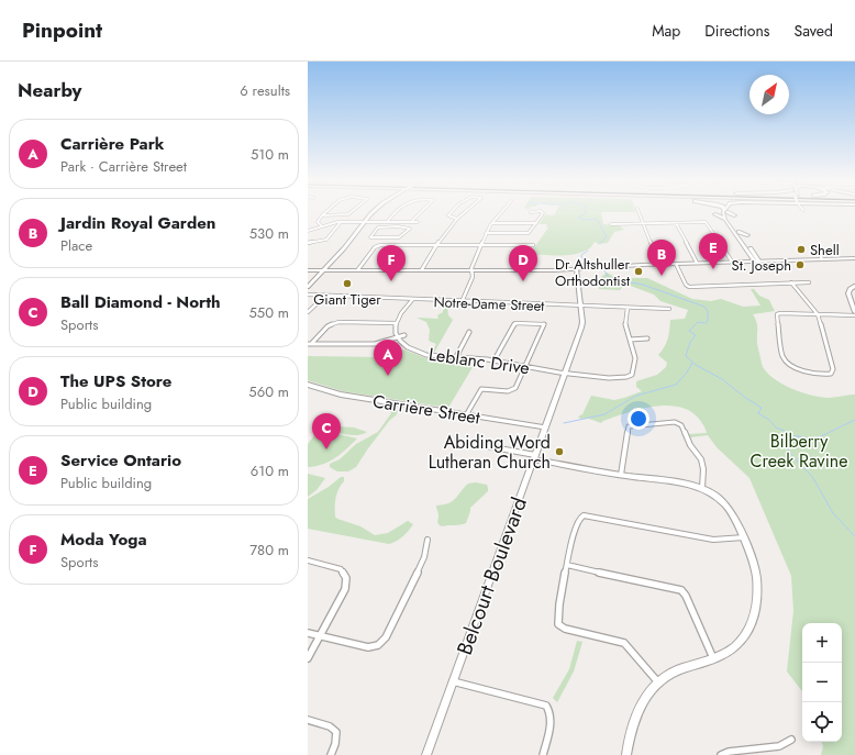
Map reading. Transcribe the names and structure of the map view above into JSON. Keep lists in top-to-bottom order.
{
  "streets": {
    "main road": ["Carrière Street", "Belcourt Boulevard"],
    "street": ["Notre-Dame Street", "Leblanc Drive"]
  },
  "crossings": [
    ["Notre-Dame Street", "Belcourt Boulevard"],
    ["Leblanc Drive", "Belcourt Boulevard"],
    ["Carrière Street", "Belcourt Boulevard"]
  ],
  "parks": ["Bilberry Creek Ravine"],
  "places": [
    "Shell",
    "St. Joseph",
    "Dr Altshuller Orthodontist",
    "Giant Tiger",
    "Abiding Word Lutheran Church"
  ],
  "north": "top right",
  "page": {
    "header": "Pinpoint",
    "nav": ["Map", "Directions", "Saved"],
    "heading": ["Nearby", "6 results"],
    "list": [
      {
        "mark": "A",
        "name": "Carrière Park",
        "note": "Park · Carrière Street",
        "value": "510 m"
      },
      {
        "mark": "B",
        "name": "Jardin Royal Garden",
        "note": "Place",
        "value": "530 m"
      },
      {
        "mark": "C",
        "name": "Ball Diamond - North",
        "note": "Sports",
        "value": "550 m"
      },
      {
        "mark": "D",
        "name": "The UPS Store",
        "note": "Public building",
        "value": "560 m"
      },
      {
        "mark": "E",
        "name": "Service Ontario",
        "note": "Public building",
        "value": "610 m"
      },
      {
        "mark": "F",
        "name": "Moda Yoga",
        "note": "Sports",
        "value": "780 m"
      }
    ],
    "pins": [
      "E",
      "B",
      "D",
      "F",
      "A",
      "C"
    ],
    "map_buttons": ["+", "−"]
  }
}
